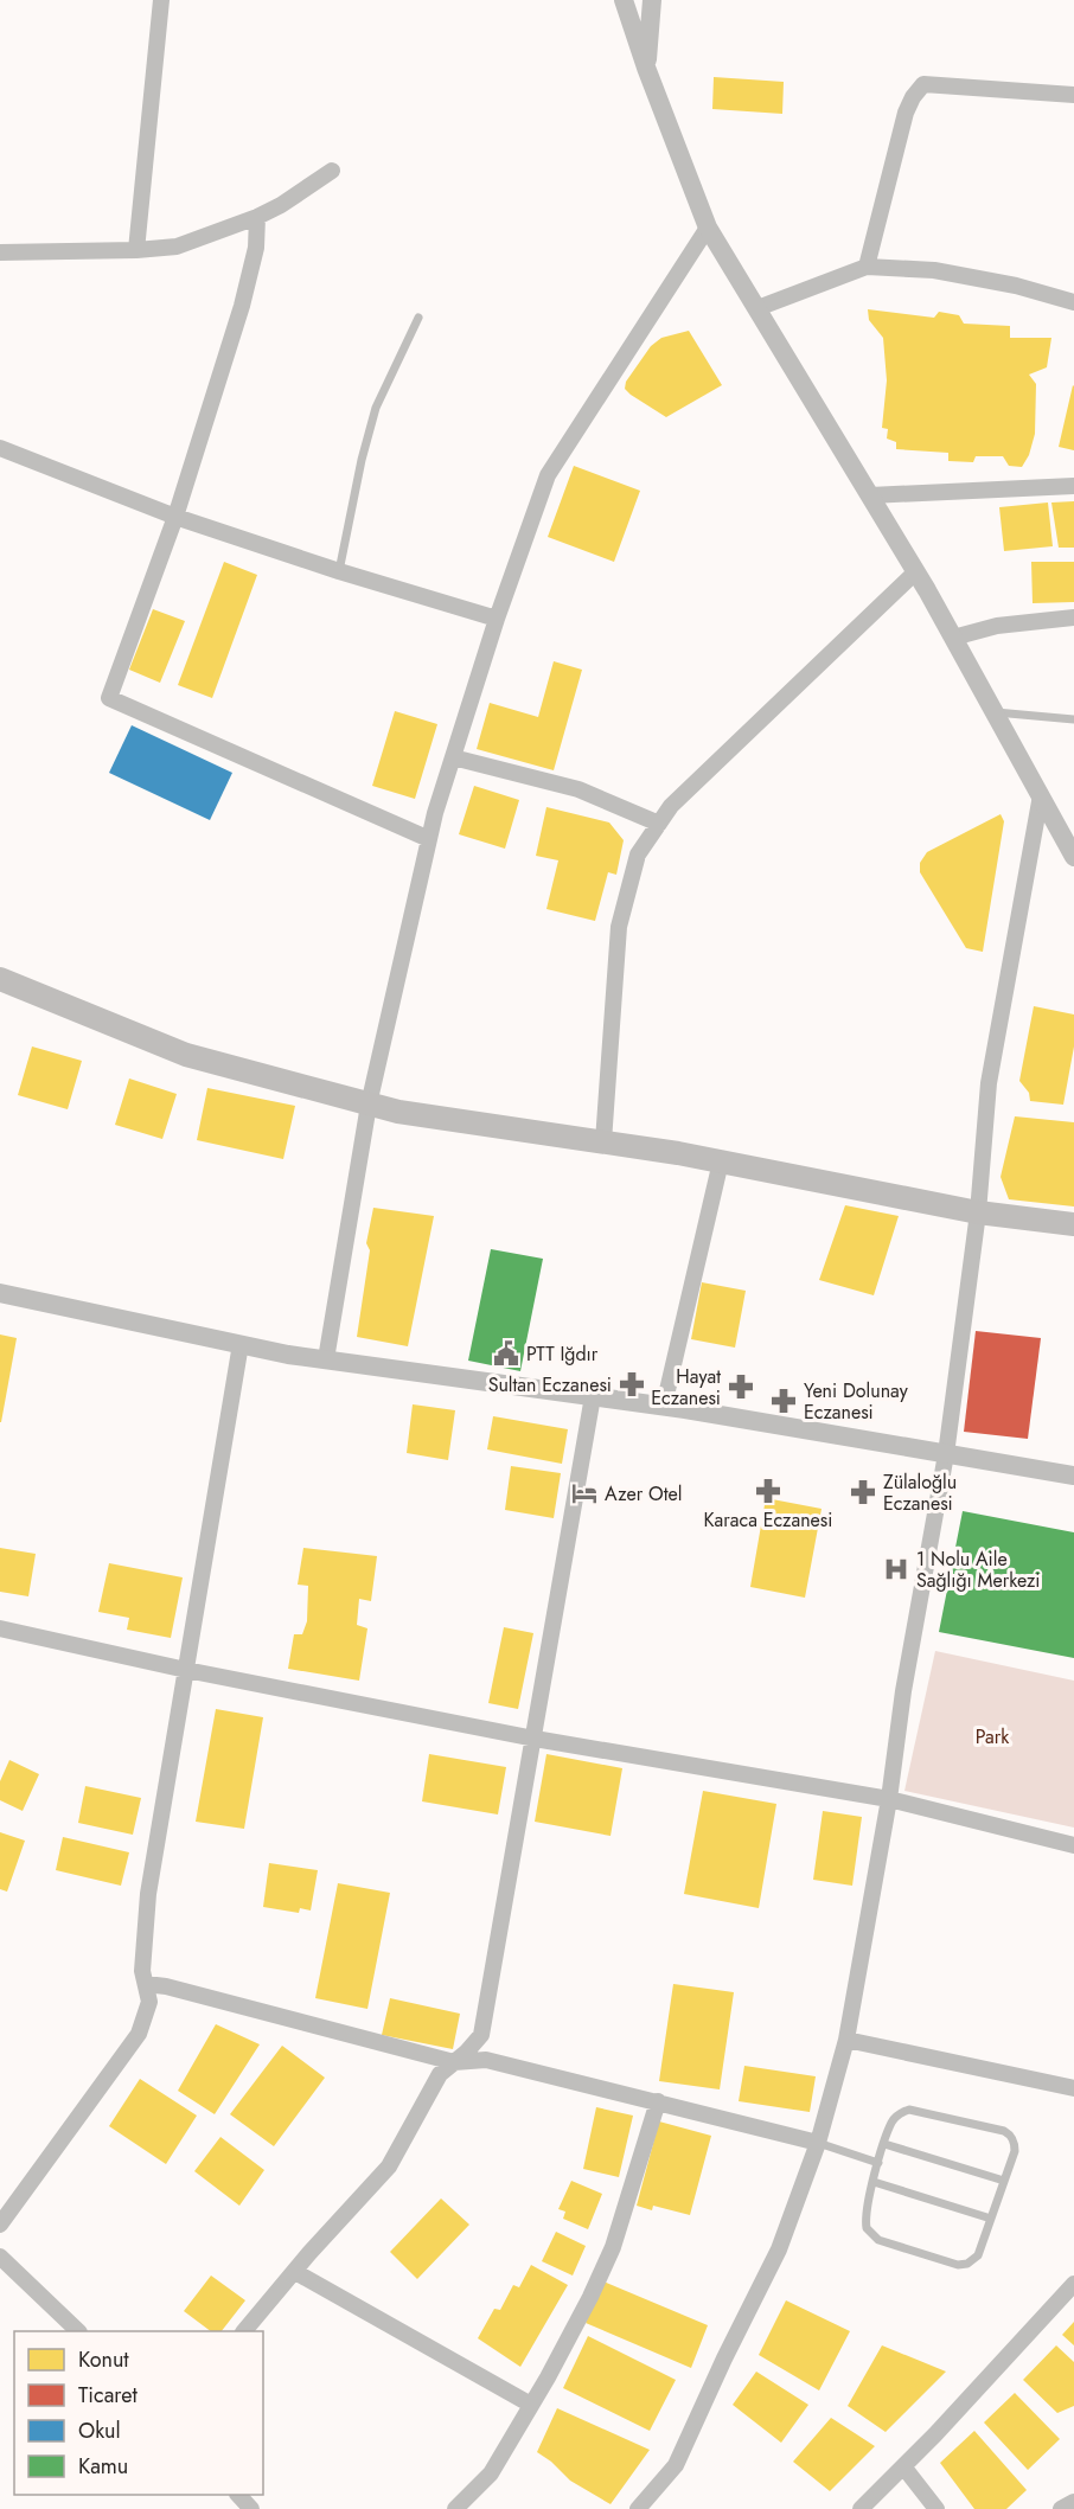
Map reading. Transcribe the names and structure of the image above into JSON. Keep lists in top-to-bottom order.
{
  "parks": ["Park"],
  "places": {
    "public building": ["PTT Iğdır"],
    "pharmacy": [
      "Sultan Eczanesi",
      "Hayat Eczanesi",
      "Yeni Dolunay Eczanesi",
      "Karaca Eczanesi",
      "Zülaloğlu Eczanesi"
    ],
    "hotel": ["Azer Otel"],
    "hospital": ["1 Nolu Aile Sağlığı Merkezi"]
  },
  "legend": [
    "Konut",
    "Ticaret",
    "Okul",
    "Kamu"
  ]
}
